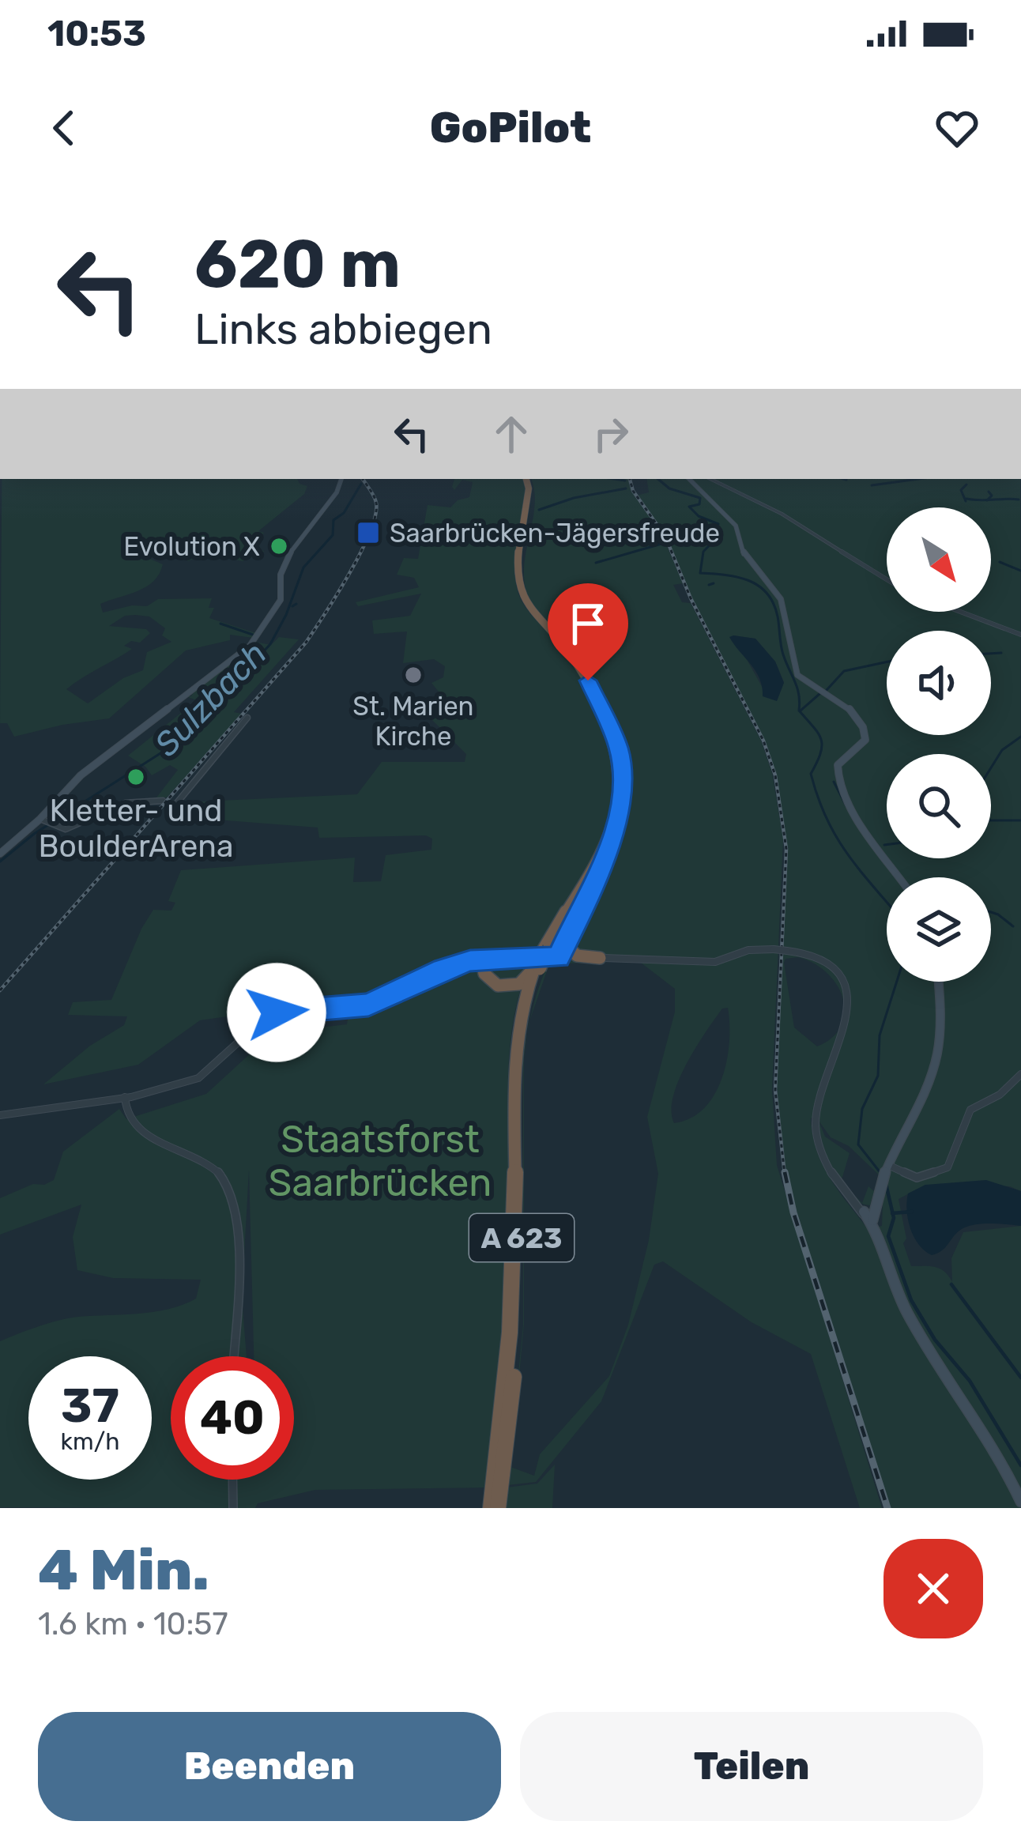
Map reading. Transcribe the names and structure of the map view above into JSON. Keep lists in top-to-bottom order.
{
  "streets": {
    "highway": ["A 623"]
  },
  "water": ["Sulzbach"],
  "parks": ["Staatsforst Saarbrücken"],
  "places": {
    "transit": ["Saarbrücken-Jägersfreude"],
    "other": ["Evolution X", "St. Marien Kirche", "Kletter- und BoulderArena"]
  },
  "north": "bottom right",
  "page": {
    "status": "10:53",
    "header": "GoPilot",
    "turn": ["620 m", "Links abbiegen"],
    "speed": "37 km/h",
    "limit": "40",
    "heading": ["4 Min.", "1.6 km · 10:57"],
    "buttons": ["Beenden", "Teilen"]
  }
}
